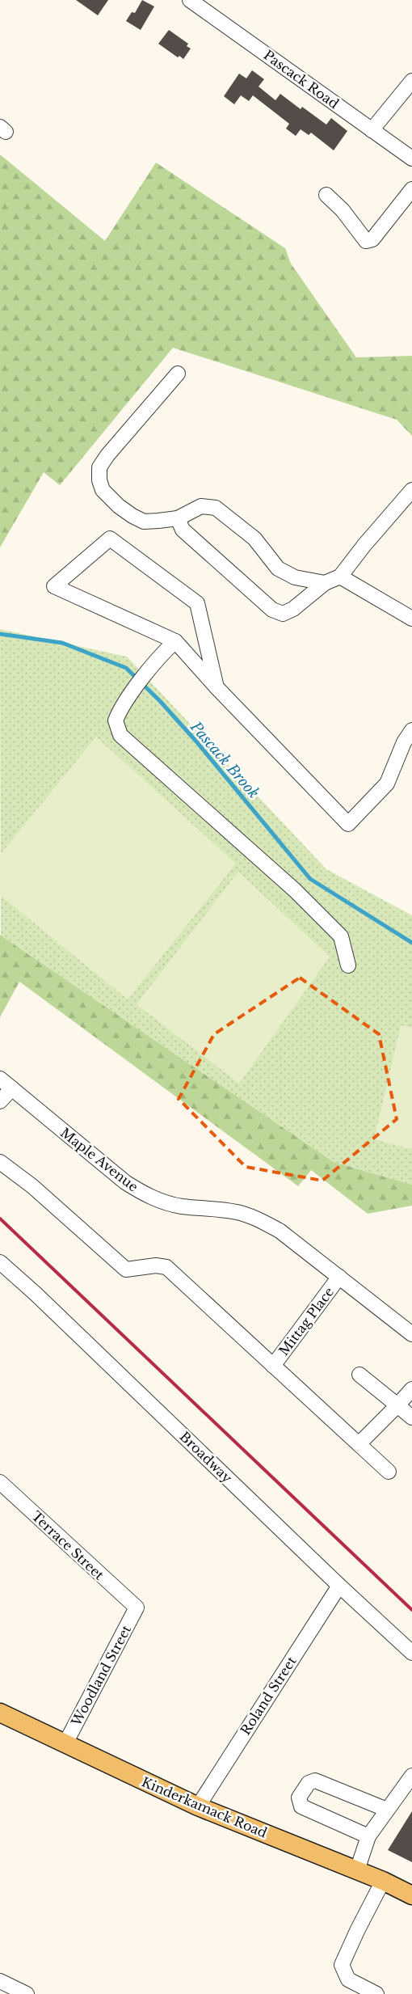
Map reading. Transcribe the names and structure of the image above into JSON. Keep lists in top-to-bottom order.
{
  "streets": {
    "main road": ["Kinderkamack Road"],
    "street": [
      "Pascack Road",
      "Maple Avenue",
      "Mittag Place",
      "Broadway",
      "Terrace Street",
      "Woodland Street",
      "Roland Street"
    ]
  },
  "crossings": [
    ["Maple Avenue", "Mittag Place"],
    ["Broadway", "Roland Street"],
    ["Terrace Street", "Woodland Street"],
    ["Woodland Street", "Kinderkamack Road"],
    ["Roland Street", "Kinderkamack Road"]
  ],
  "water": ["Pascack Brook"]
}
